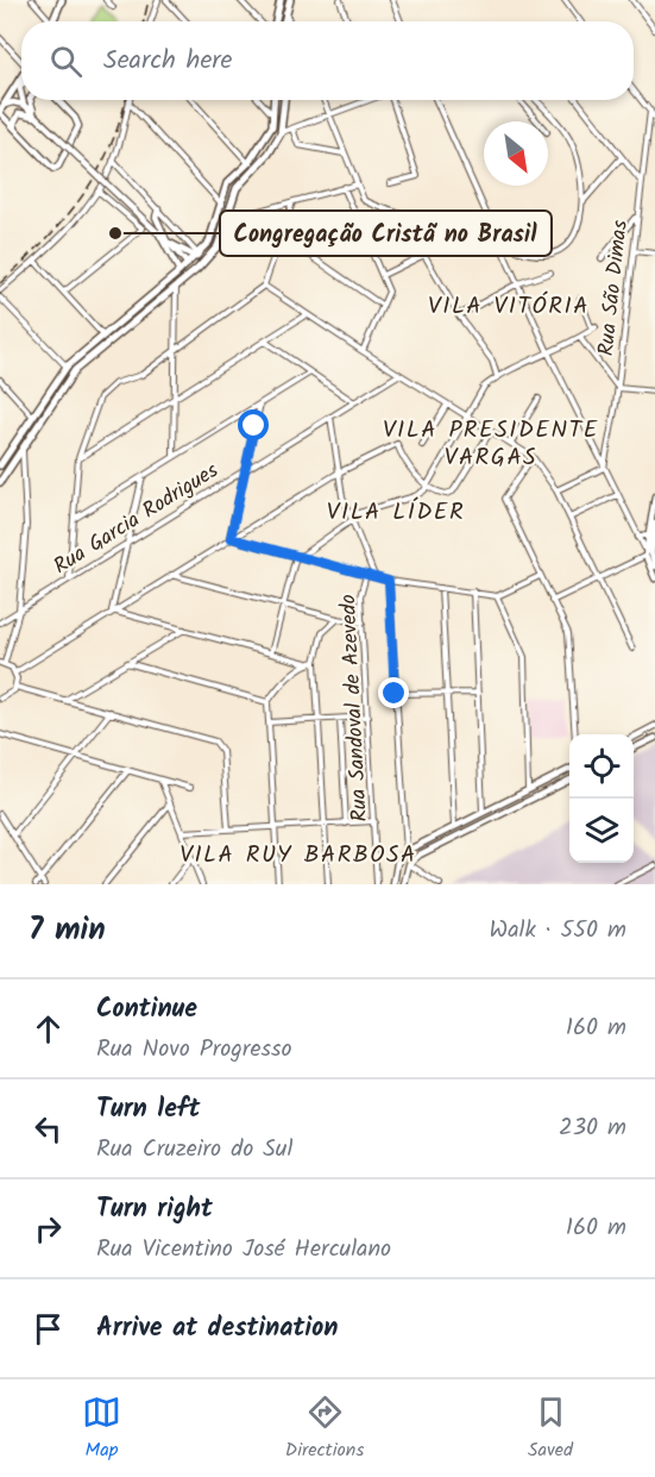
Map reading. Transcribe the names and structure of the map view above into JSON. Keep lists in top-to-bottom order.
{
  "streets": {
    "street": ["Rua São Dimas", "Rua Garcia Rodrigues", "Rua Sandoval de Azevedo"]
  },
  "districts": [
    "VILA VITÓRIA",
    "VILA PRESIDENTE VARGAS",
    "VILA LÍDER",
    "VILA RUY BARBOSA"
  ],
  "places": ["Congregação Cristã no Brasil"],
  "north": "bottom right",
  "page": {
    "search": "Search here",
    "heading": ["7 min", "Walk · 550 m"],
    "list": [
      ["Continue", "Rua Novo Progresso", "160 m"],
      ["Turn left", "Rua Cruzeiro do Sul", "230 m"],
      ["Turn right", "Rua Vicentino José Herculano", "160 m"],
      "Arrive at destination"
    ],
    "nav": ["Map", "Directions", "Saved"]
  }
}
